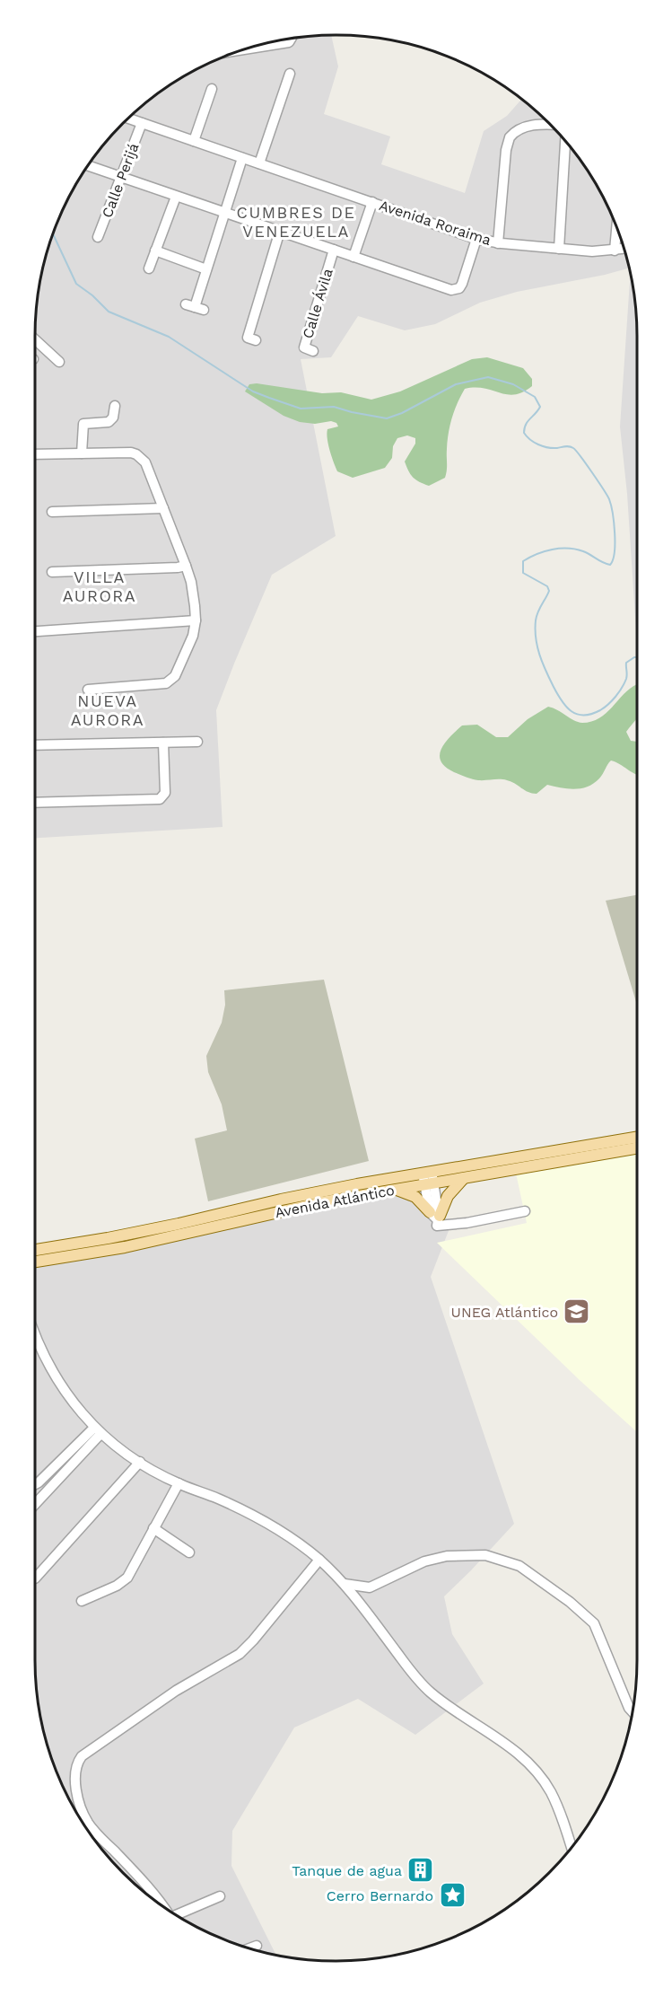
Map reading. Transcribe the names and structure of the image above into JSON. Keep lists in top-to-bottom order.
{
  "streets": {
    "main road": ["Avenida Atlántico"],
    "street": ["Calle Perijá", "Avenida Roraima", "Calle Ávila"]
  },
  "crossings": [
    ["Calle Perijá", "Avenida Roraima"]
  ],
  "districts": ["CUMBRES DE VENEZUELA", "VILLA AURORA", "NUEVA AURORA"],
  "places": {
    "school or university": ["UNEG Atlántico"],
    "building": ["Tanque de agua"],
    "place": ["Cerro Bernardo"]
  }
}
